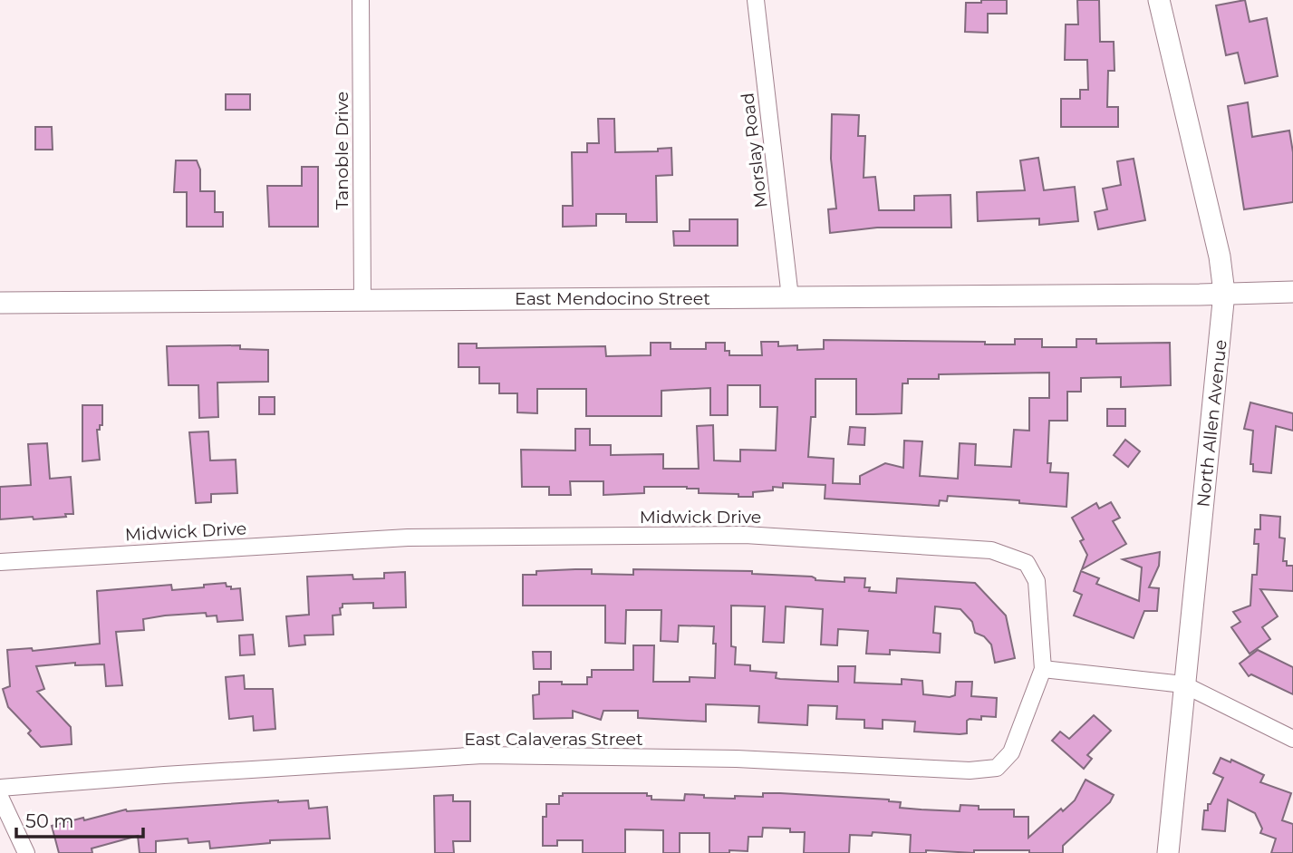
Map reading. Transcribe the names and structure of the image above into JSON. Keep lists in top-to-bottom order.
{
  "streets": {
    "street": [
      "Tanoble Drive",
      "Morslay Road",
      "East Mendocino Street",
      "North Allen Avenue",
      "Midwick Drive",
      "East Calaveras Street"
    ]
  },
  "crossings": [
    ["Tanoble Drive", "East Mendocino Street"],
    ["Morslay Road", "East Mendocino Street"],
    ["East Mendocino Street", "North Allen Avenue"],
    ["Midwick Drive", "East Calaveras Street"]
  ],
  "scale_bar": "50 m"
}
